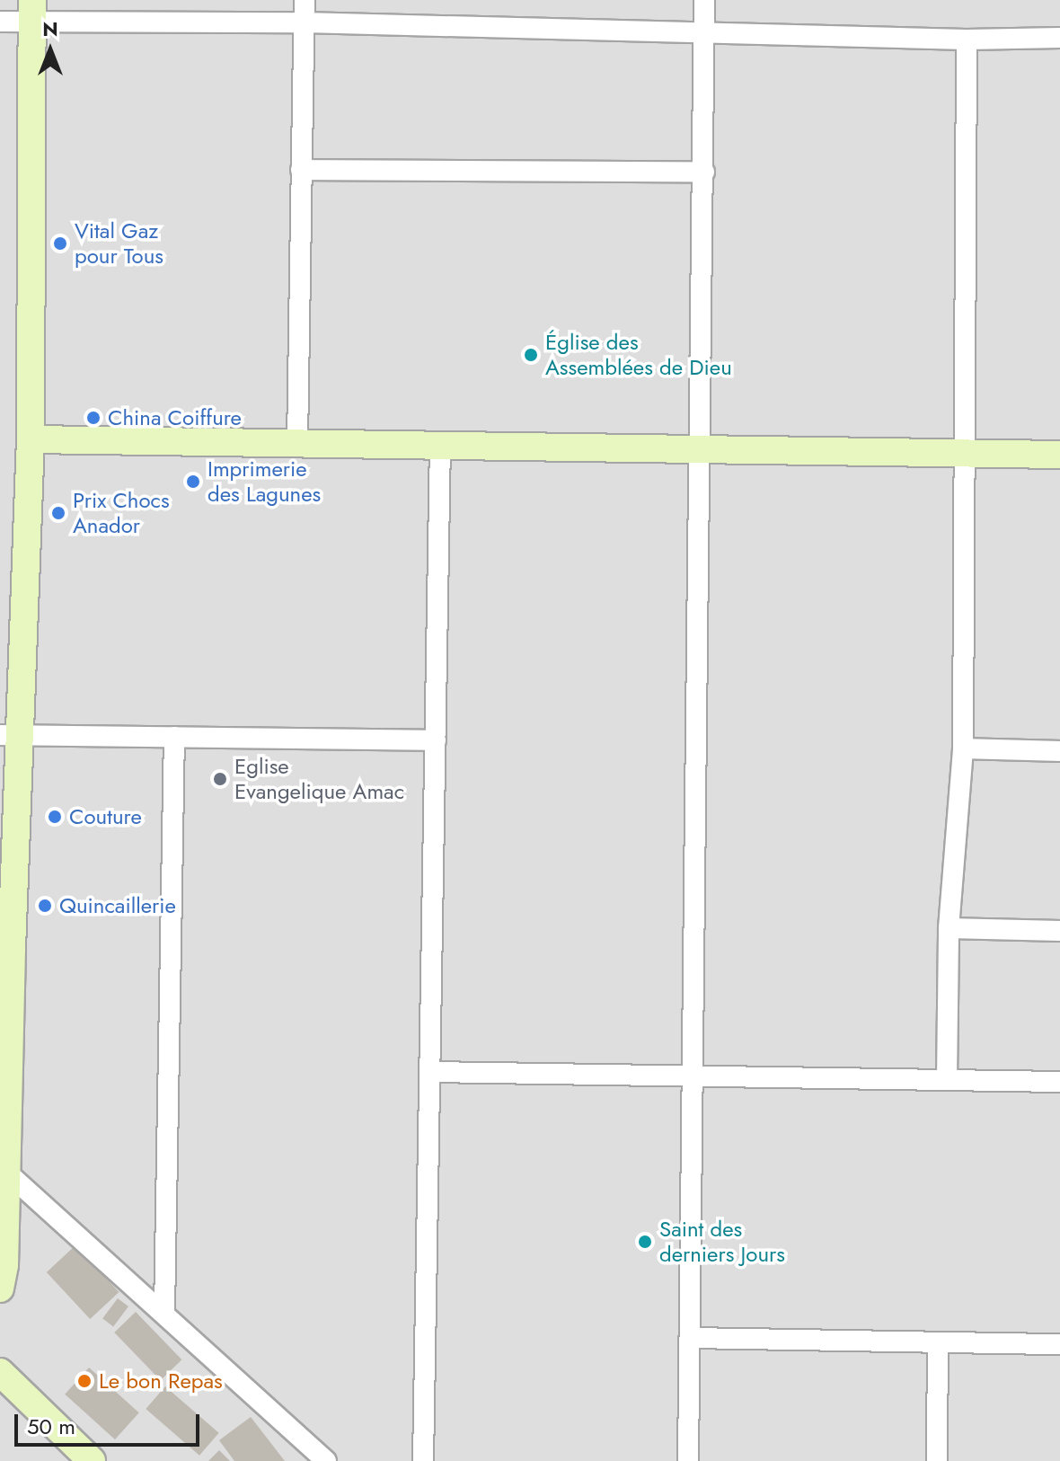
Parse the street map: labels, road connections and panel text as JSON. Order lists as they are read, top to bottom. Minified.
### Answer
{"places":["Vital Gaz pour Tous","Église des Assemblées de Dieu","China Coiffure","Imprimerie des Lagunes","Prix Chocs Anador","Eglise Evangelique Amac","Couture","Quincaillerie","Saint des derniers Jours","Le bon Repas"],"scale_bar":"50 m","north":"top"}
